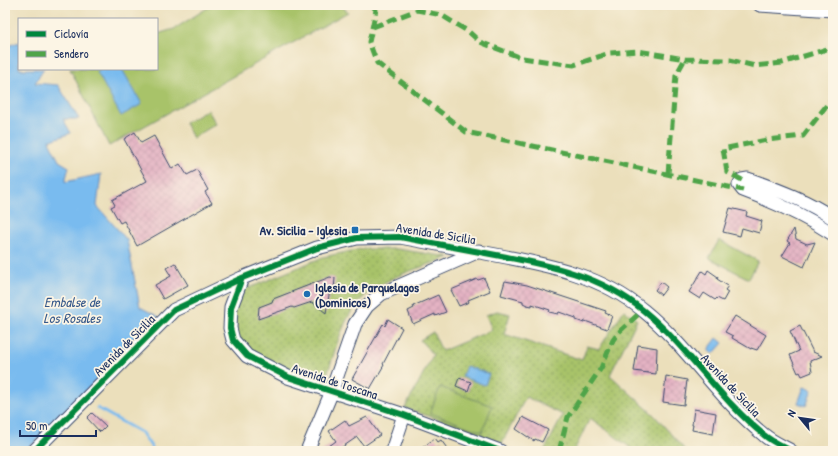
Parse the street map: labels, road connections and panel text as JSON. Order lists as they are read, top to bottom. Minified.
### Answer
{"streets":{"street":["Avenida de Sicilia","Avenida de Toscana"]},"crossings":[["Avenida de Sicilia","Avenida de Toscana"]],"water":["Embalse de Los Rosales"],"places":{"transit":["Av. Sicilia - Iglesia"],"other":["Iglesia de Parquelagos (Dominicos)"]},"legend":["Ciclovía","Sendero"],"scale_bar":"50 m","north":"top left"}
